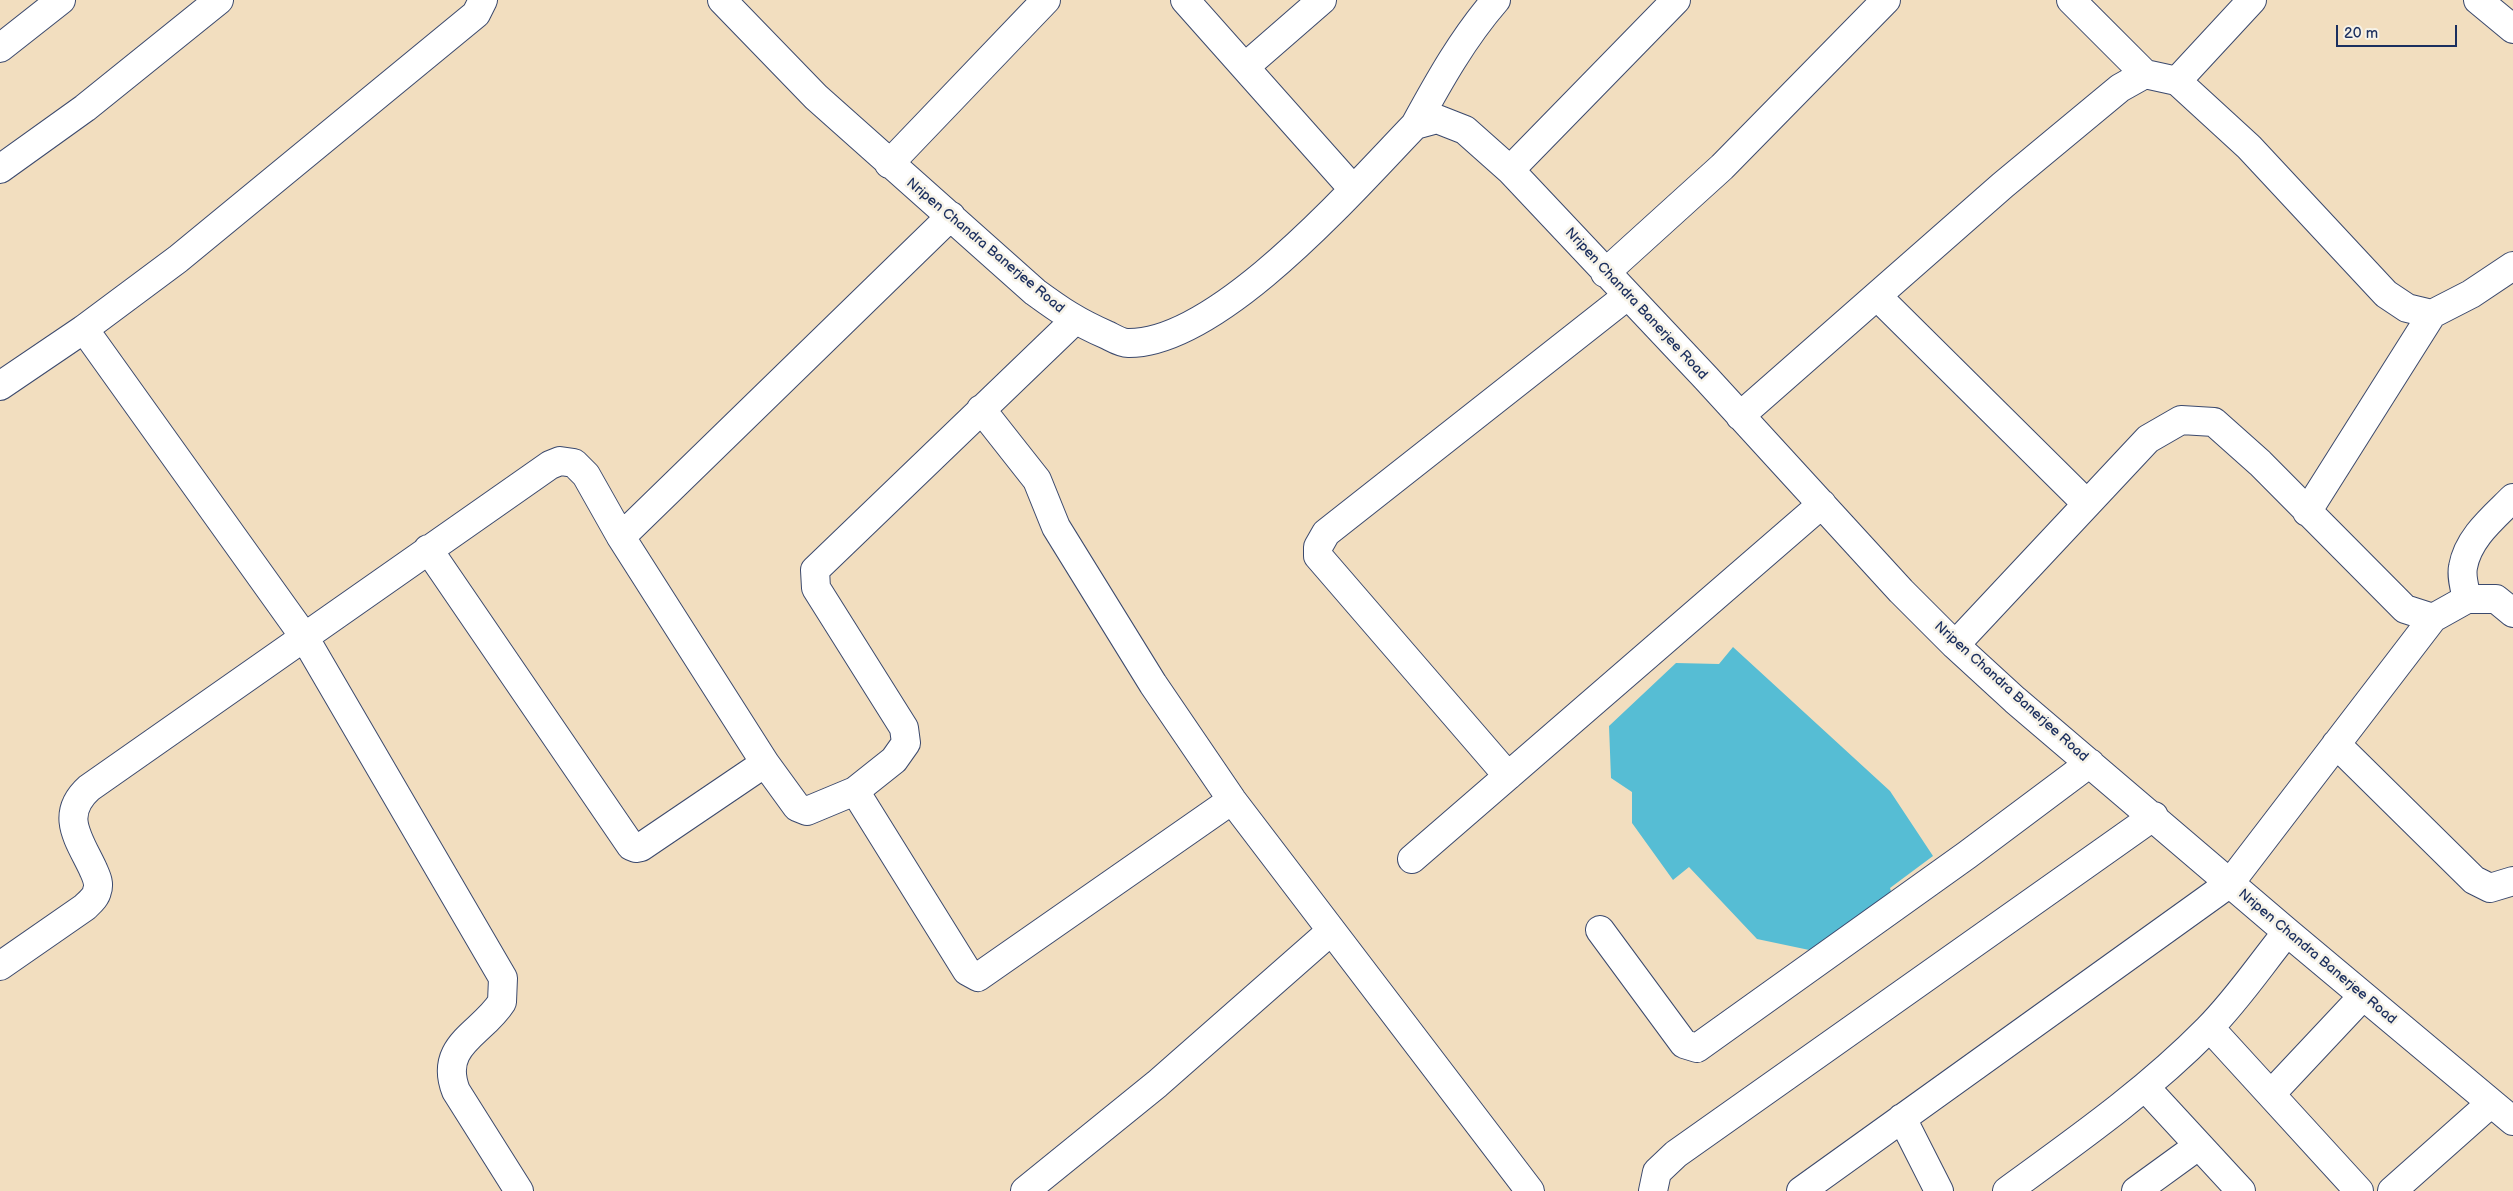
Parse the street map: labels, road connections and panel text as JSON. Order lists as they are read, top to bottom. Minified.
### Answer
{"streets":{"street":["Nripen Chandra Banerjee Road"]},"scale_bar":"20 m"}
